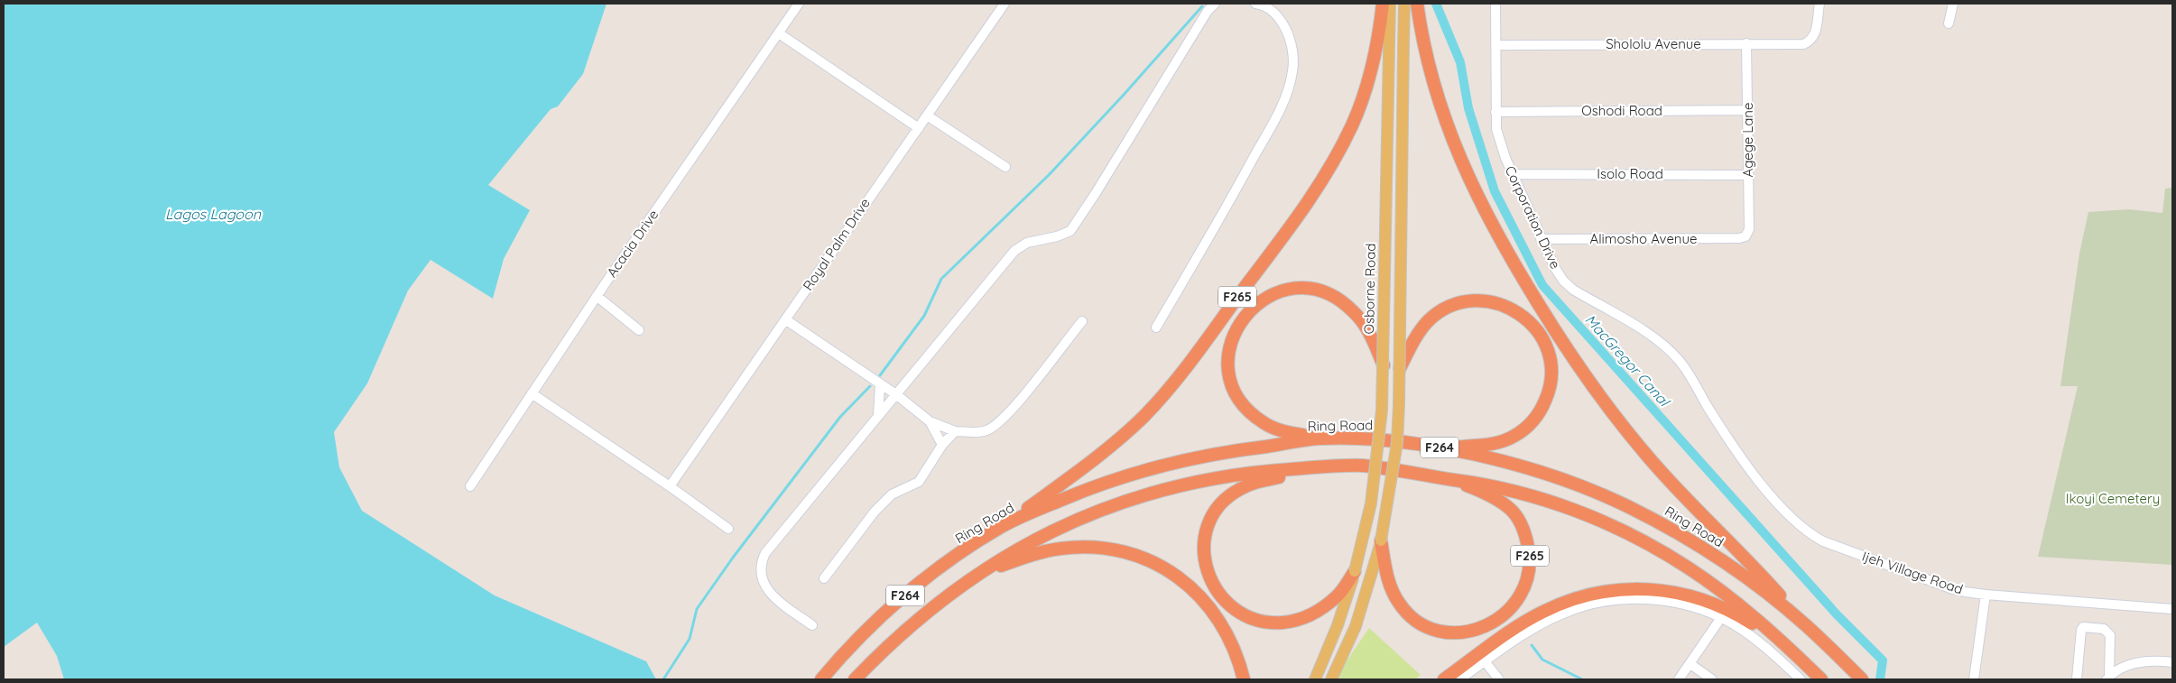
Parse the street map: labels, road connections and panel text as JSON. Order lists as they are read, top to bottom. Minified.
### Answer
{"streets":{"highway":["F265","Ring Road","F264"],"main road":["Osborne Road"],"street":["Shololu Avenue","Oshodi Road","Agege Lane","Isolo Road","Corporation Drive","Alimosho Avenue","Acacia Drive","Royal Palm Drive","Ijeh Village Road"]},"crossings":[["Shololu Avenue","Agege Lane"],["Shololu Avenue","Corporation Drive"],["Oshodi Road","Agege Lane"],["Oshodi Road","Corporation Drive"],["Agege Lane","Isolo Road"],["Agege Lane","Alimosho Avenue"],["Isolo Road","Corporation Drive"],["Corporation Drive","Alimosho Avenue"],["Corporation Drive","Ijeh Village Road"],["F265","Ring Road"],["F265","F264"]],"water":["Lagos Lagoon","MacGregor Canal"],"parks":["Ikoyi Cemetery"]}
